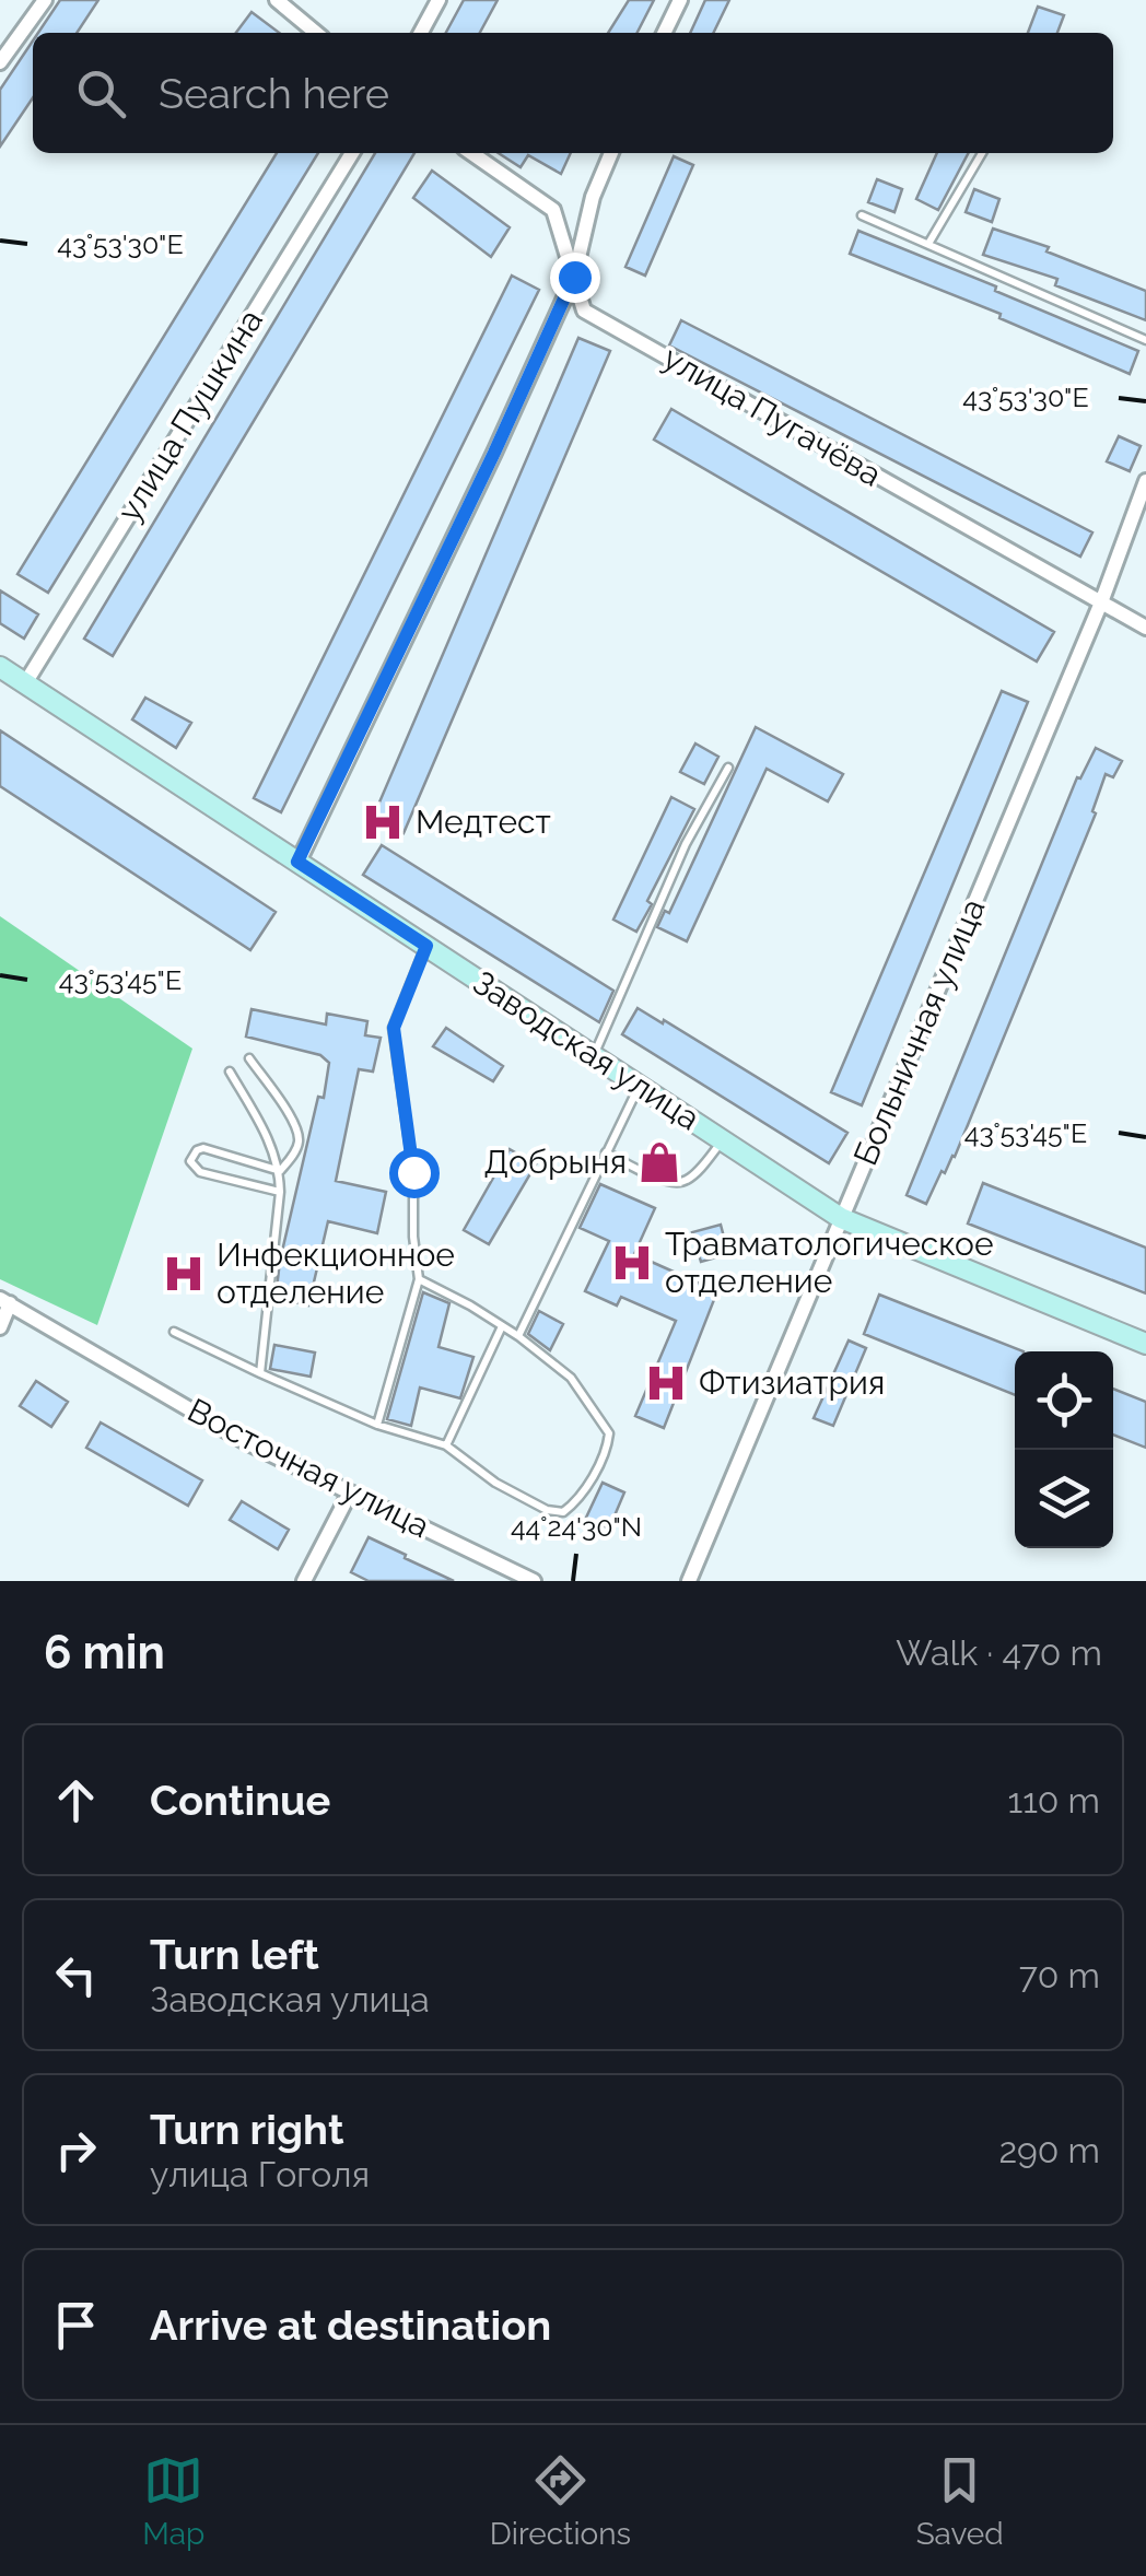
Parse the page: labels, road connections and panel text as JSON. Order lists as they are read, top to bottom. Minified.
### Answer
{"streets":{"street":["улица Пушкина","улица Пугачёва","Больничная улица","Заводская улица","Восточная улица"]},"crossings":[["улица Пушкина","Заводская улица"],["улица Пугачёва","Больничная улица"],["Больничная улица","Заводская улица"]],"places":{"hospital":["Медтест","Травматологическое отделение","Инфекционное отделение","Фтизиатрия"],"shop":["Добрыня"]},"page":{"search":"Search here","heading":["6 min","Walk · 470 m"],"list":[["Continue","110 m"],["Turn left","Заводская улица","70 m"],["Turn right","улица Гоголя","290 m"],"Arrive at destination"],"nav":["Map","Directions","Saved"]},"coordinates":["43°53'30\"E","43°53'45\"E","44°24'30\"N"]}
